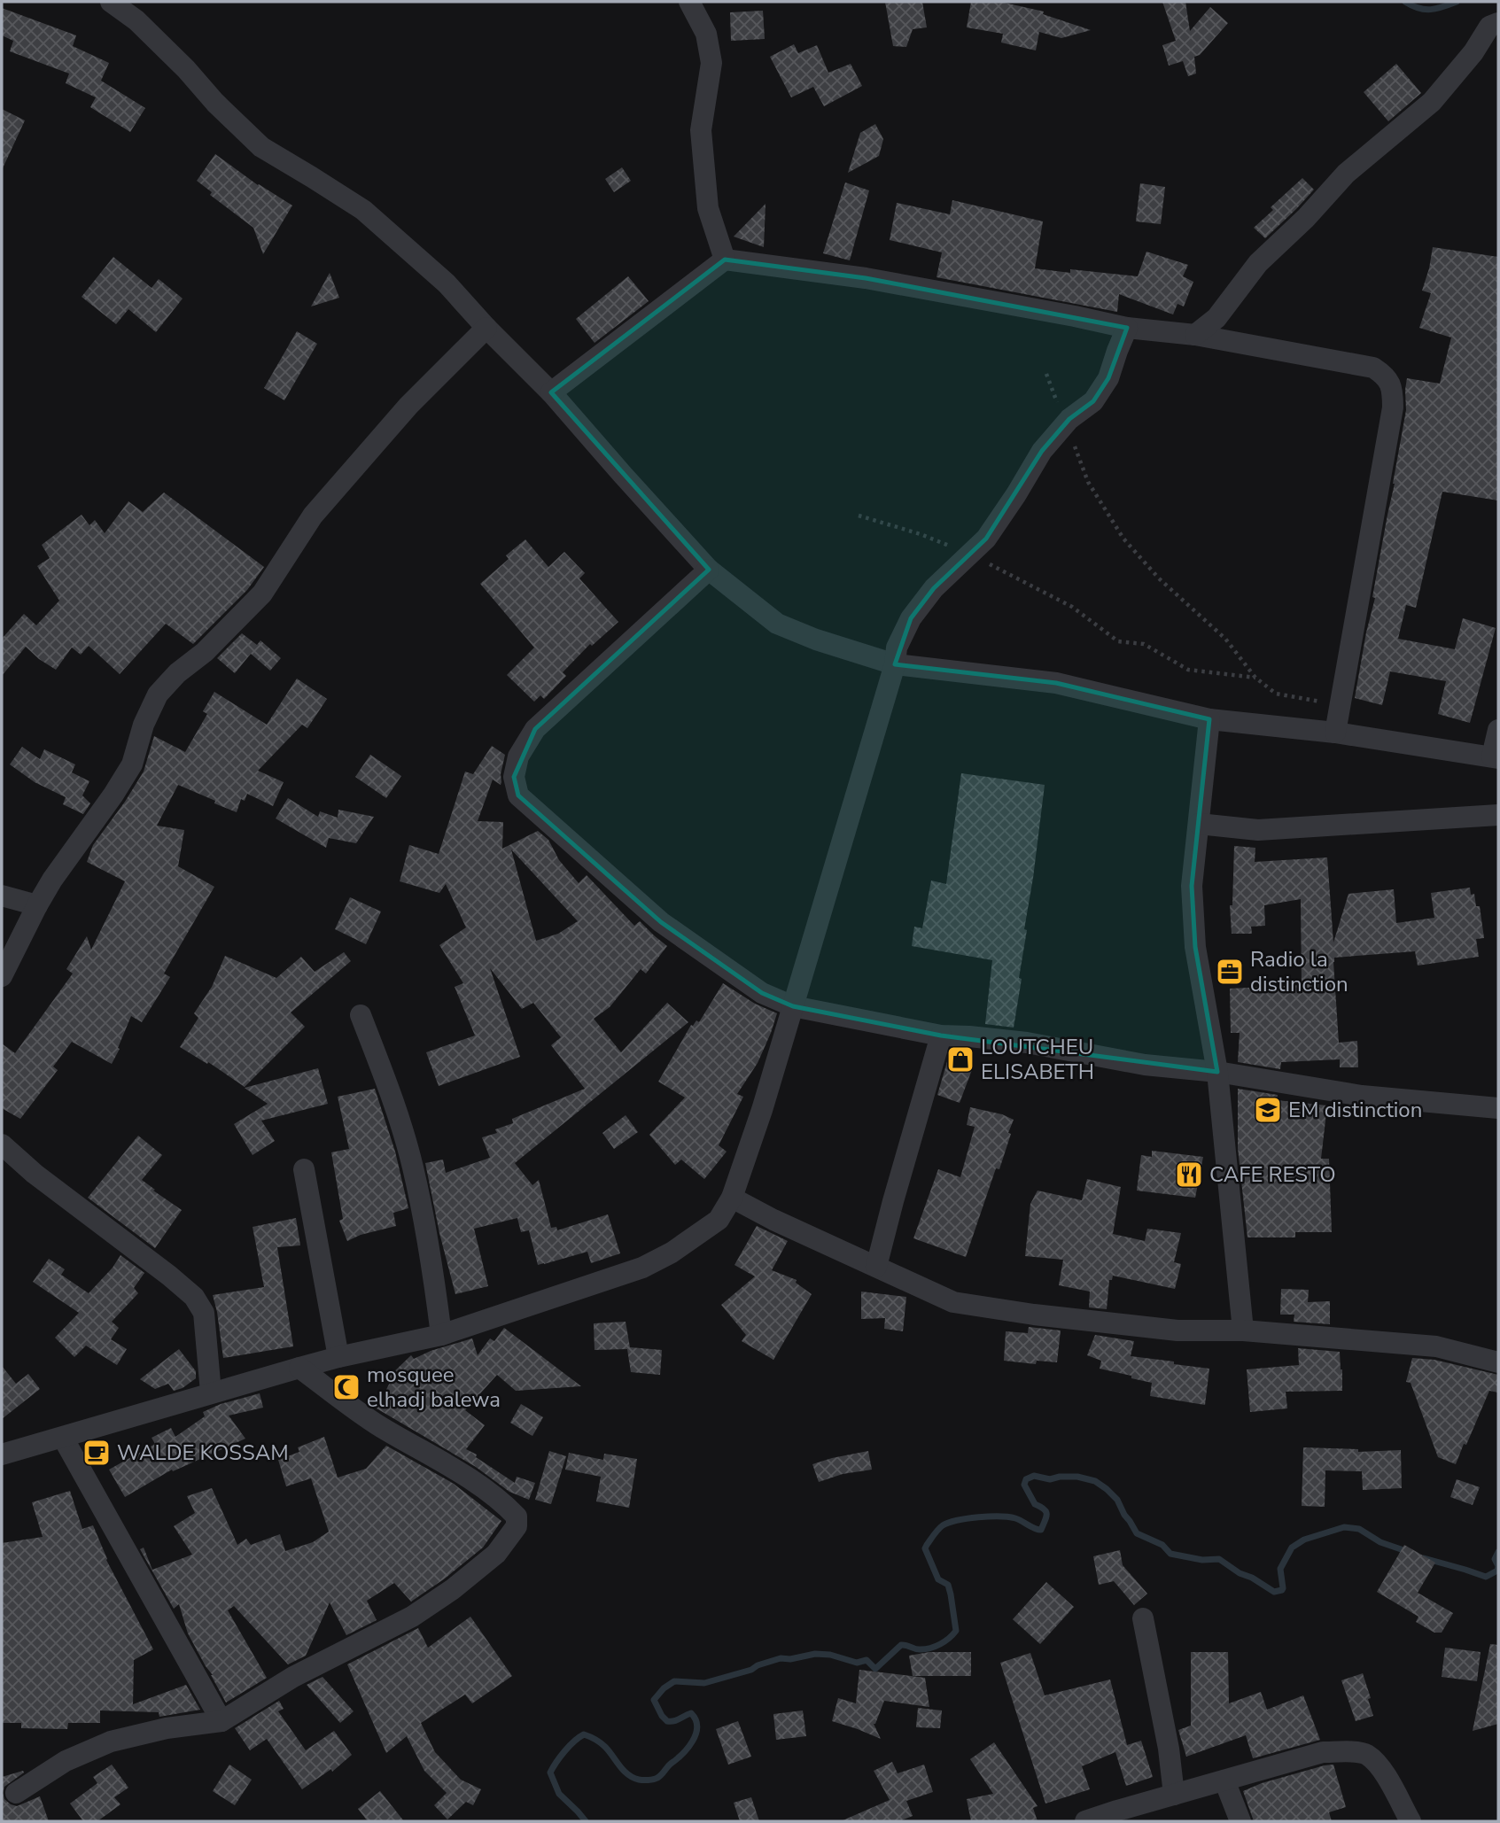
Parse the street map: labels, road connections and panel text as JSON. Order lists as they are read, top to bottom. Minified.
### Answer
{"places":{"office":["Radio la distinction"],"shop":["LOUTCHEU ELISABETH"],"school or university":["EM distinction"],"restaurant":["CAFE RESTO"],"mosque":["mosquee elhadj balewa"],"cafe":["WALDE KOSSAM"]}}
